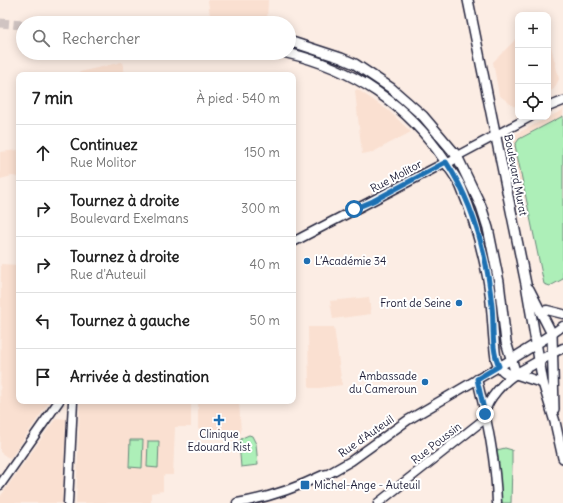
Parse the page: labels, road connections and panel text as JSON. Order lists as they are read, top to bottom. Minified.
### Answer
{"streets":{"main road":["Boulevard Murat"],"street":["Rue Molitor","Rue d'Auteuil","Rue Poussin"]},"crossings":[["Boulevard Murat","Rue Molitor"]],"places":{"other":["L’Académie 34","Front de Seine","Ambassade du Cameroun"],"health":["Clinique Edouard Rist"],"transit":["Michel-Ange - Auteuil"]},"page":{"map_buttons":["+","−"],"search":"Rechercher","heading":["7 min","À pied · 540 m"],"list":[["Continuez","Rue Molitor","150 m"],["Tournez à droite","Boulevard Exelmans","300 m"],["Tournez à droite","Rue d'Auteuil","40 m"],["Tournez à gauche","50 m"],"Arrivée à destination"]}}
